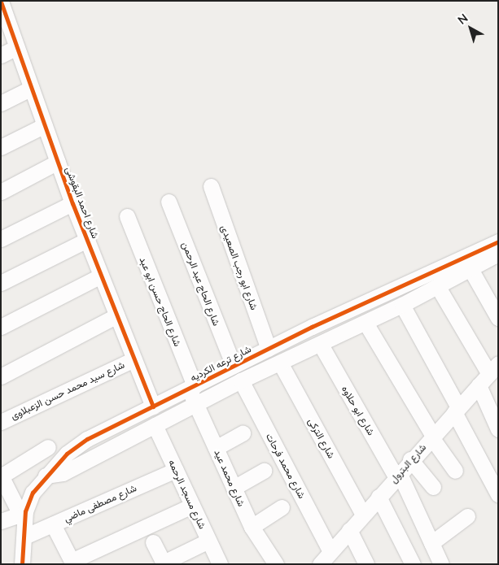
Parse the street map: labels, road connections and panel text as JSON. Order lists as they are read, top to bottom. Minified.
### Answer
{"streets":{"street":["شارع احمد البقوشى","شارع ابو رجب الصعيدى","شارع الحاج عبد الرحمن","شارع الحاج حسن ابو عبد","شارع ترعه الكرديه","شارع سيد محمد حسن الزعبلاوى","شارع ابو حلاوه","شارع التركى","شارع البترول","شارع محمد فرحات","شارع محمد عيد","شارع مسجد الرحمه","شارع مصطفى ماضي"]},"crossings":[["شارع احمد البقوشى","شارع ترعه الكرديه"],["شارع احمد البقوشى","شارع سيد محمد حسن الزعبلاوى"],["شارع ابو رجب الصعيدى","شارع ترعه الكرديه"],["شارع الحاج عبد الرحمن","شارع ترعه الكرديه"],["شارع الحاج حسن ابو عبد","شارع ترعه الكرديه"],["شارع الحاج حسن ابو عبد","شارع محمد عيد"],["شارع ترعه الكرديه","شارع محمد عيد"],["شارع ترعه الكرديه","شارع مصطفى ماضي"],["شارع ابو حلاوه","شارع البترول"],["شارع التركى","شارع البترول"],["شارع البترول","شارع محمد فرحات"],["شارع مسجد الرحمه","شارع مصطفى ماضي"]],"north":"top left"}
